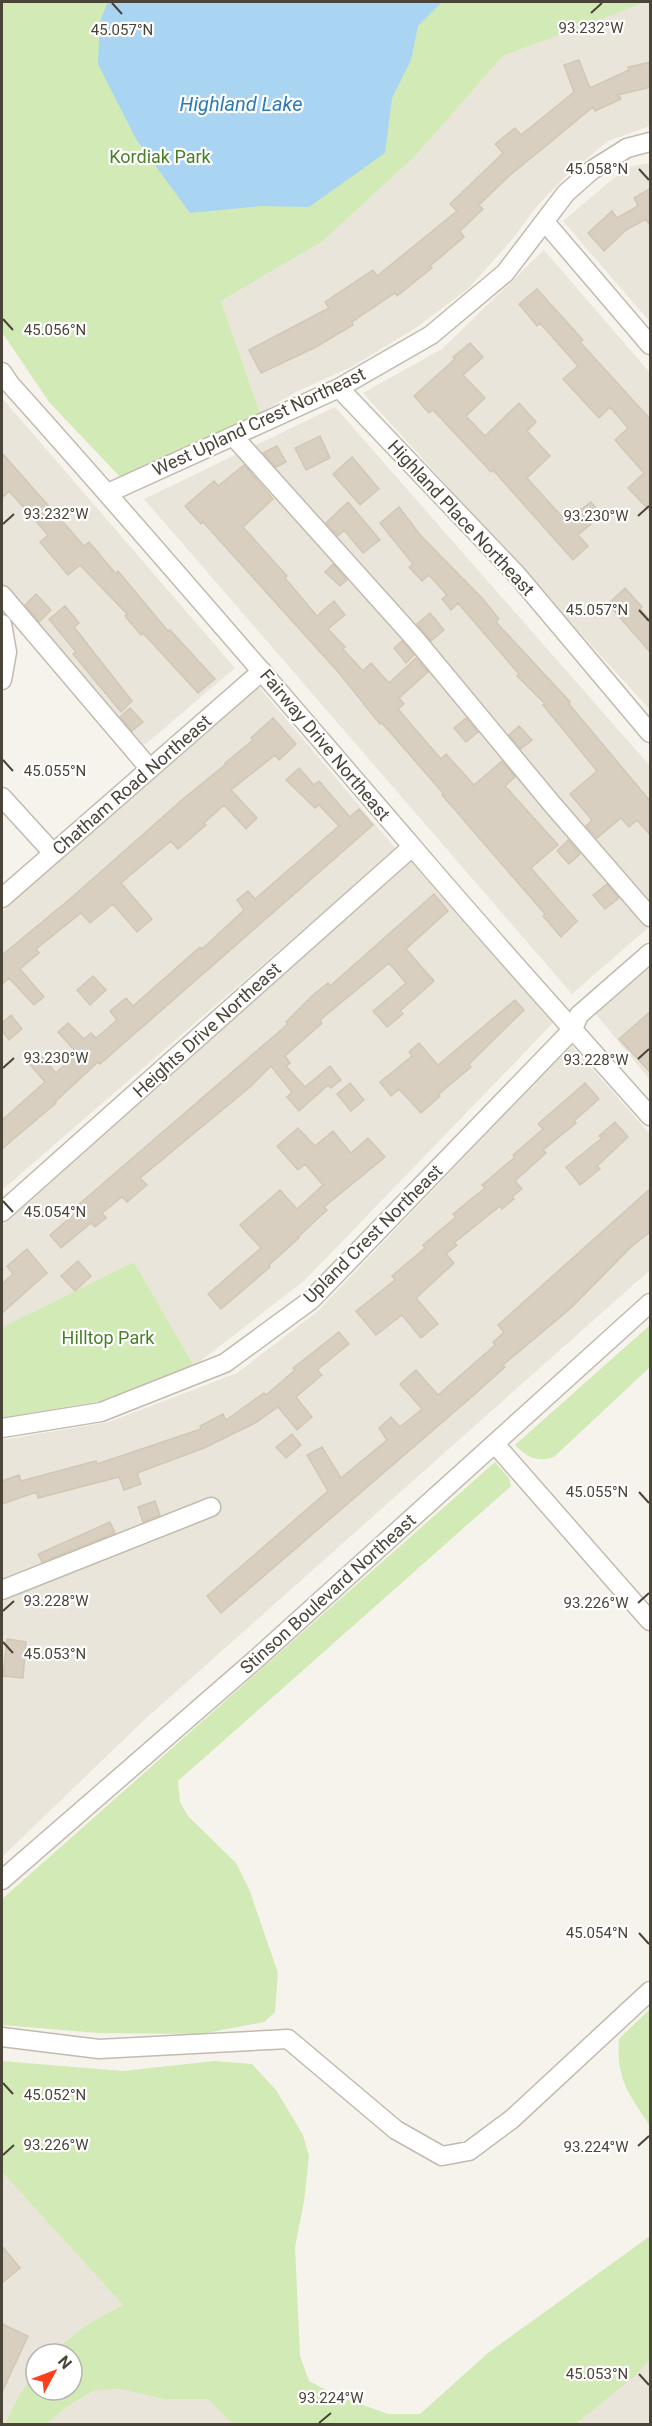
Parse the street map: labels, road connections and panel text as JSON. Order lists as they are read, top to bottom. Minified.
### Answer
{"streets":{"street":["West Upland Crest Northeast","Highland Place Northeast","Fairway Drive Northeast","Chatham Road Northeast","Heights Drive Northeast","Upland Crest Northeast","Stinson Boulevard Northeast"]},"crossings":[["West Upland Crest Northeast","Highland Place Northeast"],["West Upland Crest Northeast","Fairway Drive Northeast"],["Fairway Drive Northeast","Chatham Road Northeast"],["Fairway Drive Northeast","Heights Drive Northeast"],["Fairway Drive Northeast","Upland Crest Northeast"]],"water":["Highland Lake"],"parks":["Kordiak Park","Hilltop Park"],"north":"top right","coordinates":["93.232°W","45.057°N","45.058°N","45.056°N","93.230°W","45.055°N","93.228°W","45.054°N","93.226°W","45.053°N","45.052°N","93.224°W"]}
